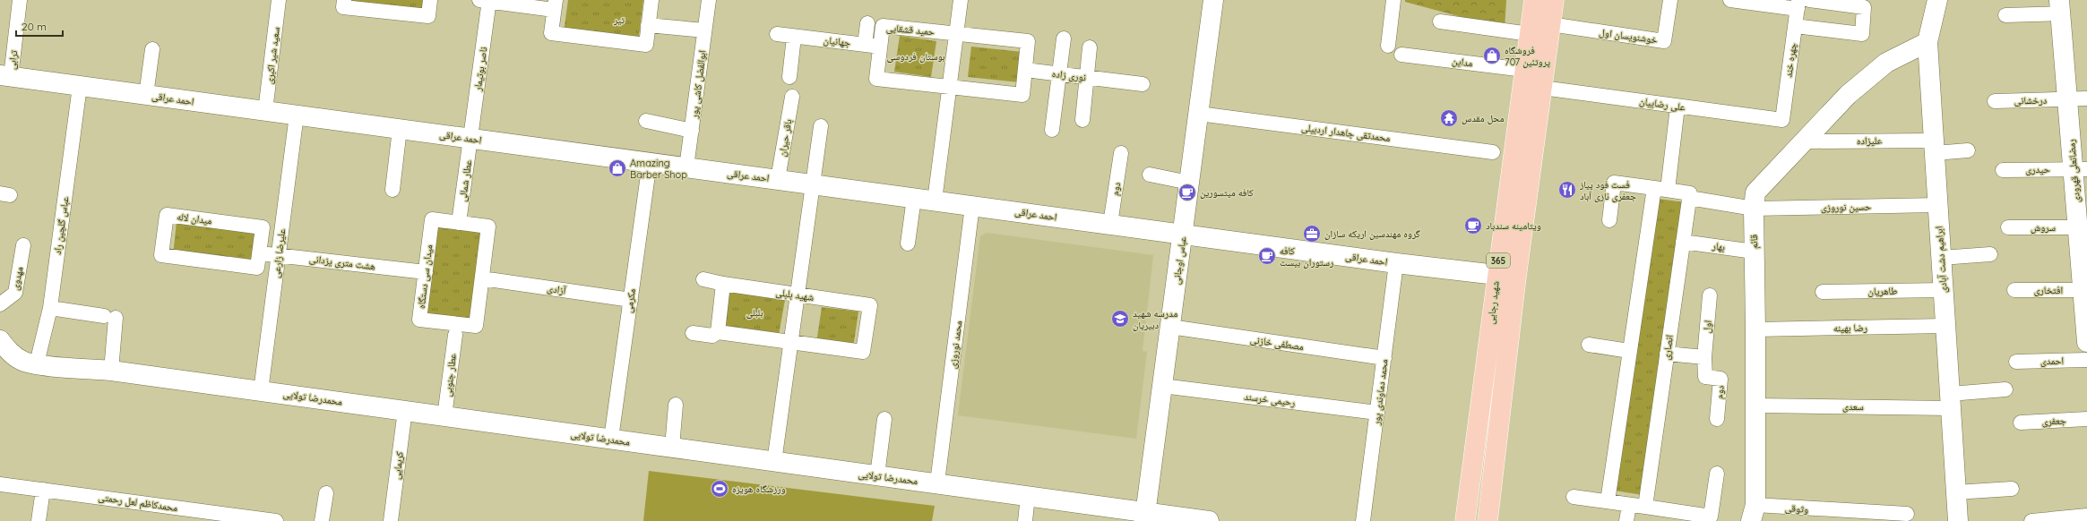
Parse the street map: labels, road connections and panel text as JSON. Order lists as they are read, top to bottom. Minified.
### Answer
{"streets":{"main road":["365","شهید رجایی"],"street":["حمید قشقایی","خوشنویسان اول","جهانیان","سعید شیر اکبری","ترابی","چهره خند","مداین","ناصر بوتیمار","نوری زاده","ابوالفضل کاشی پور","احمد عراقی","درخشانی","علی رضاییان","محمدتقی جاهدار اردبیلی","باقر حیران","علیزاده","حیدری","رمضانعلی قهرودی","عطار شمالی","دوم","حسین نوروزی","میدان لاله","عباس گلچین راد","سروش","قائم","بهار","علیرضا زارعی","ابراهیم دشت آبادی","عباس اوجانی","هشت متری یزدانی","میدان سی دستگاه","مهدوی","آزادی","افتخاری","طاهریان","شهید بلبلی","مکرمی","اول","رضا بهینه","مصطفی خازنی","محمد نوروزی","انصاری","احمدی","عطار جنوبی","محمد دماوندی پور","محمدرضا تولایی","رحیمی خرسند","سعدی","جعفری","کریمایی","محمدکاظم لعل رحمتی","وثوقی"]},"crossings":[["حمید قشقایی","جهانیان"],["حمید قشقایی","نوری زاده"],["خوشنویسان اول","شهید رجایی"],["سعید شیر اکبری","احمد عراقی"],["ترابی","احمد عراقی"],["چهره خند","علی رضاییان"],["مداین","شهید رجایی"],["ناصر بوتیمار","احمد عراقی"],["ناصر بوتیمار","عطار شمالی"],["ابوالفضل کاشی پور","احمد عراقی"],["احمد عراقی","باقر حیران"],["احمد عراقی","عطار شمالی"],["احمد عراقی","دوم"],["احمد عراقی","عباس گلچین راد"],["احمد عراقی","علیرضا زارعی"],["احمد عراقی","عباس اوجانی"],["احمد عراقی","مکرمی"],["احمد عراقی","شهید رجایی"],["احمد عراقی","محمد نوروزی"],["احمد عراقی","محمد دماوندی پور"],["درخشانی","رمضانعلی قهرودی"],["علی رضاییان","شهید رجایی"],["محمدتقی جاهدار اردبیلی","عباس اوجانی"],["علیزاده","قائم"],["علیزاده","ابراهیم دشت آبادی"],["حیدری","رمضانعلی قهرودی"],["رمضانعلی قهرودی","سروش"],["رمضانعلی قهرودی","افتخاری"],["عطار شمالی","میدان سی دستگاه"],["دوم","اول"],["حسین نوروزی","قائم"],["حسین نوروزی","ابراهیم دشت آبادی"],["حسین نوروزی","انصاری"],["میدان لاله","هشت متری یزدانی"],["عباس گلچین راد","محمدرضا تولایی"],["قائم","بهار"],["قائم","ابراهیم دشت آبادی"],["قائم","رضا بهینه"],["قائم","سعدی"],["قائم","وثوقی"],["بهار","انصاری"],["علیرضا زارعی","هشت متری یزدانی"],["علیرضا زارعی","محمدرضا تولایی"],["ابراهیم دشت آبادی","طاهریان"],["ابراهیم دشت آبادی","رضا بهینه"],["ابراهیم دشت آبادی","سعدی"],["عباس اوجانی","مصطفی خازنی"],["عباس اوجانی","محمدرضا تولایی"],["عباس اوجانی","رحیمی خرسند"],["هشت متری یزدانی","میدان سی دستگاه"],["میدان سی دستگاه","آزادی"],["آزادی","مکرمی"],["مکرمی","محمدرضا تولایی"],["مصطفی خازنی","محمد دماوندی پور"],["محمد نوروزی","محمدرضا تولایی"],["عطار جنوبی","محمدرضا تولایی"],["محمد دماوندی پور","رحیمی خرسند"],["محمدرضا تولایی","کریمایی"]],"parks":["تیر","بوستان فردوسی","بلبلی"],"places":{"shop":["فروشگاه پروتئین 707","Amazing Barber Shop"],"temple":["محل مقدس"],"restaurant":["فست فود پیاز جعفری نازی آباد"],"cafe":["کافه میتسورین","ویتامینه سندباد","کافه رستوران بیست"],"office":["گروه مهندسین اریکه سازان"],"school or university":["مدرسه شهید دبیریان"],"sports":["ورزشگاه هویزه"]},"scale_bar":"20 m"}
